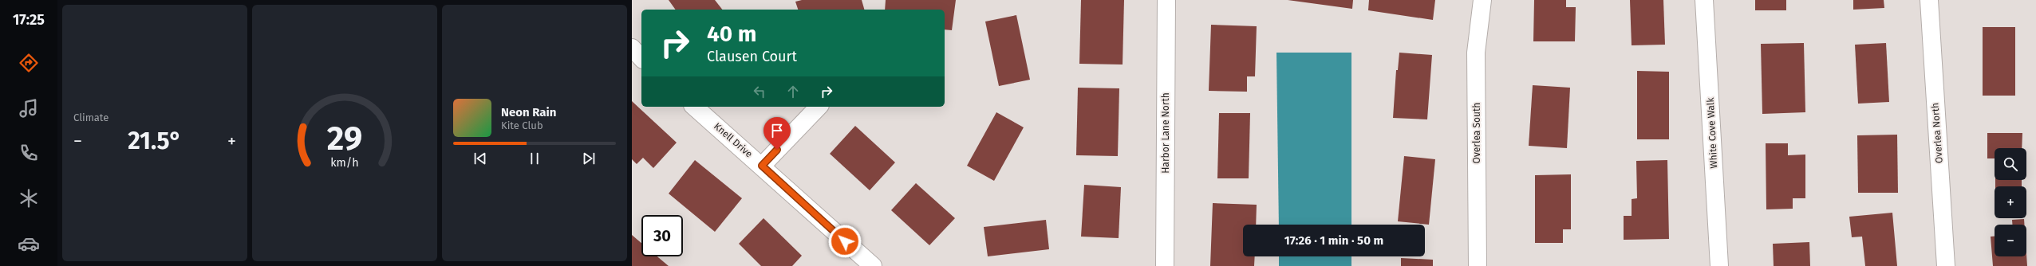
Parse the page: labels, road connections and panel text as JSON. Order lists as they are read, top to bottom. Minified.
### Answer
{"streets":{"street":["Harbor Lane North","Overlea South","White Cove Walk","Overlea North","Knell Drive"]},"page":{"tabs":"17:25","tile":"Climate","turn":["40 m","Clausen Court"],"song":["Neon Rain","Kite Club"],"heat":["−","21.5°","+"],"map_buttons":["+","−"],"limit":"30","trip":"17:26 · 1 min · 50 m","gauge":["29","km/h"]}}
